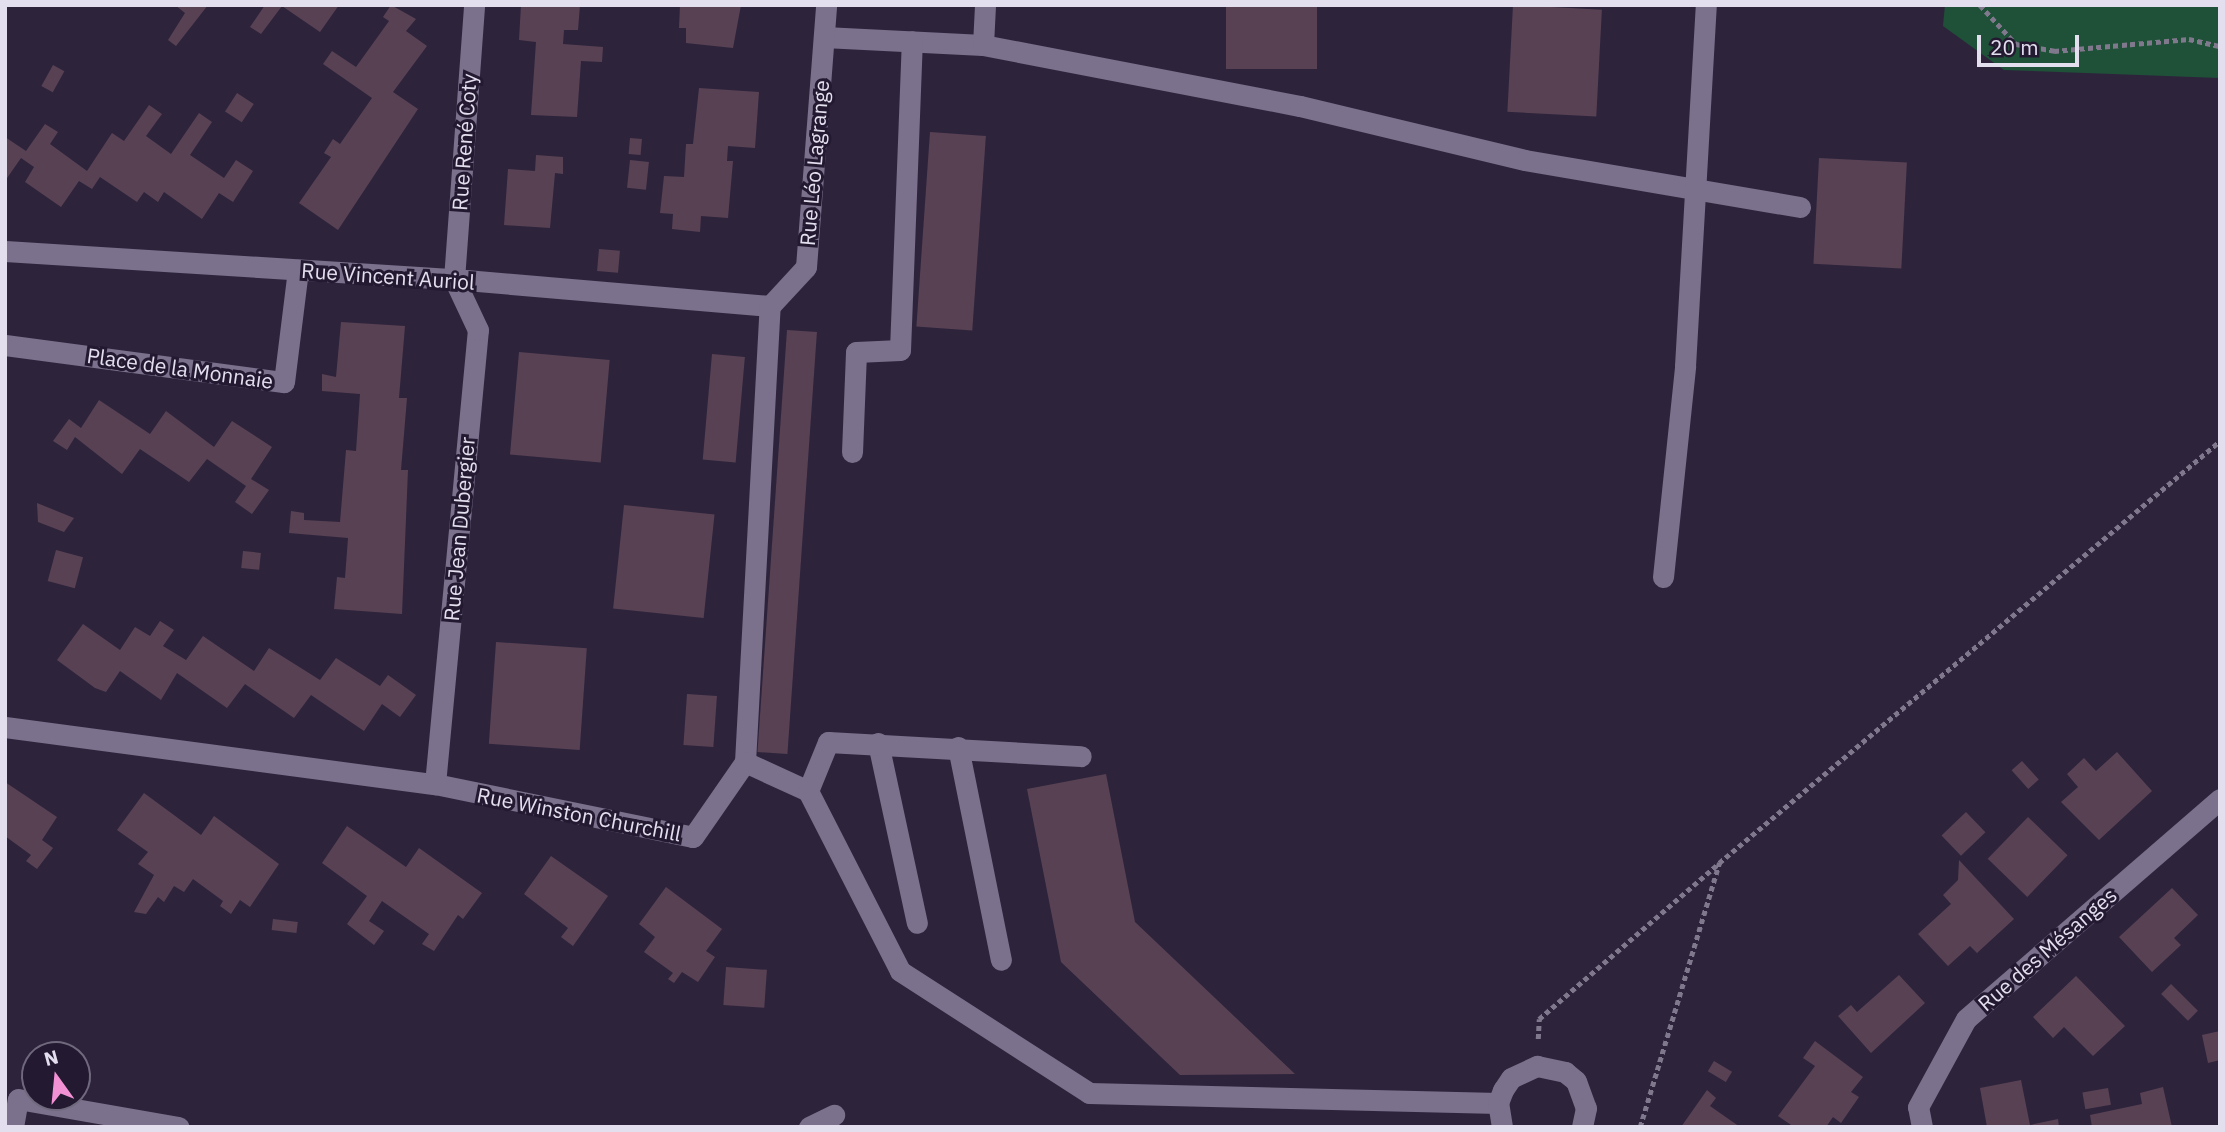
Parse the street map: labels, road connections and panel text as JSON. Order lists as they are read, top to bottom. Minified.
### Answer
{"streets":{"street":["Rue René Coty","Rue Léo Lagrange","Rue Vincent Auriol","Place de la Monnaie","Rue Jean Dubergier","Rue Winston Churchill","Rue des Mésanges"]},"crossings":[["Rue René Coty","Rue Vincent Auriol"],["Rue René Coty","Rue Jean Dubergier"],["Rue Léo Lagrange","Rue Vincent Auriol"],["Rue Vincent Auriol","Place de la Monnaie"],["Rue Vincent Auriol","Rue Jean Dubergier"],["Rue Jean Dubergier","Rue Winston Churchill"]],"scale_bar":"20 m","north":"top"}
